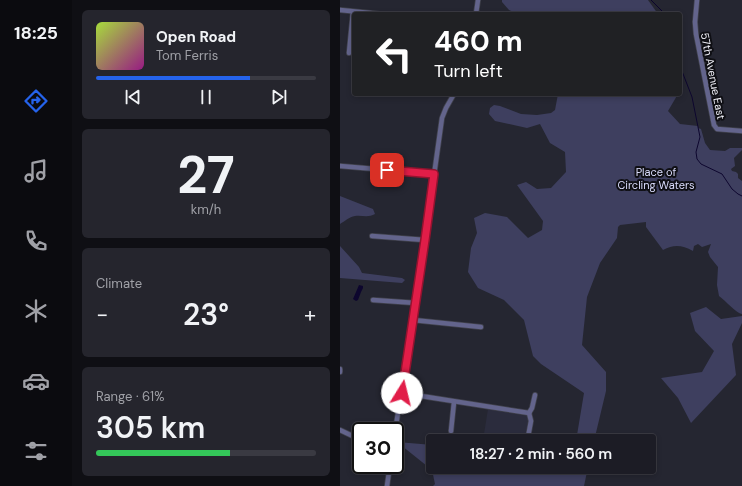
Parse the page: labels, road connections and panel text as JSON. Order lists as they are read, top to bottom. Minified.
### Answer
{"streets":{"street":["57th Avenue East"]},"parks":["Place of Circling Waters"],"page":{"tabs":"18:25","turn":["460 m","Turn left"],"song":["Open Road","Tom Ferris"],"tile":[["27","km/h"],"Climate",["Range · 61%","305 km"]],"heat":["−","23°","+"],"limit":"30","trip":"18:27 · 2 min · 560 m"}}
